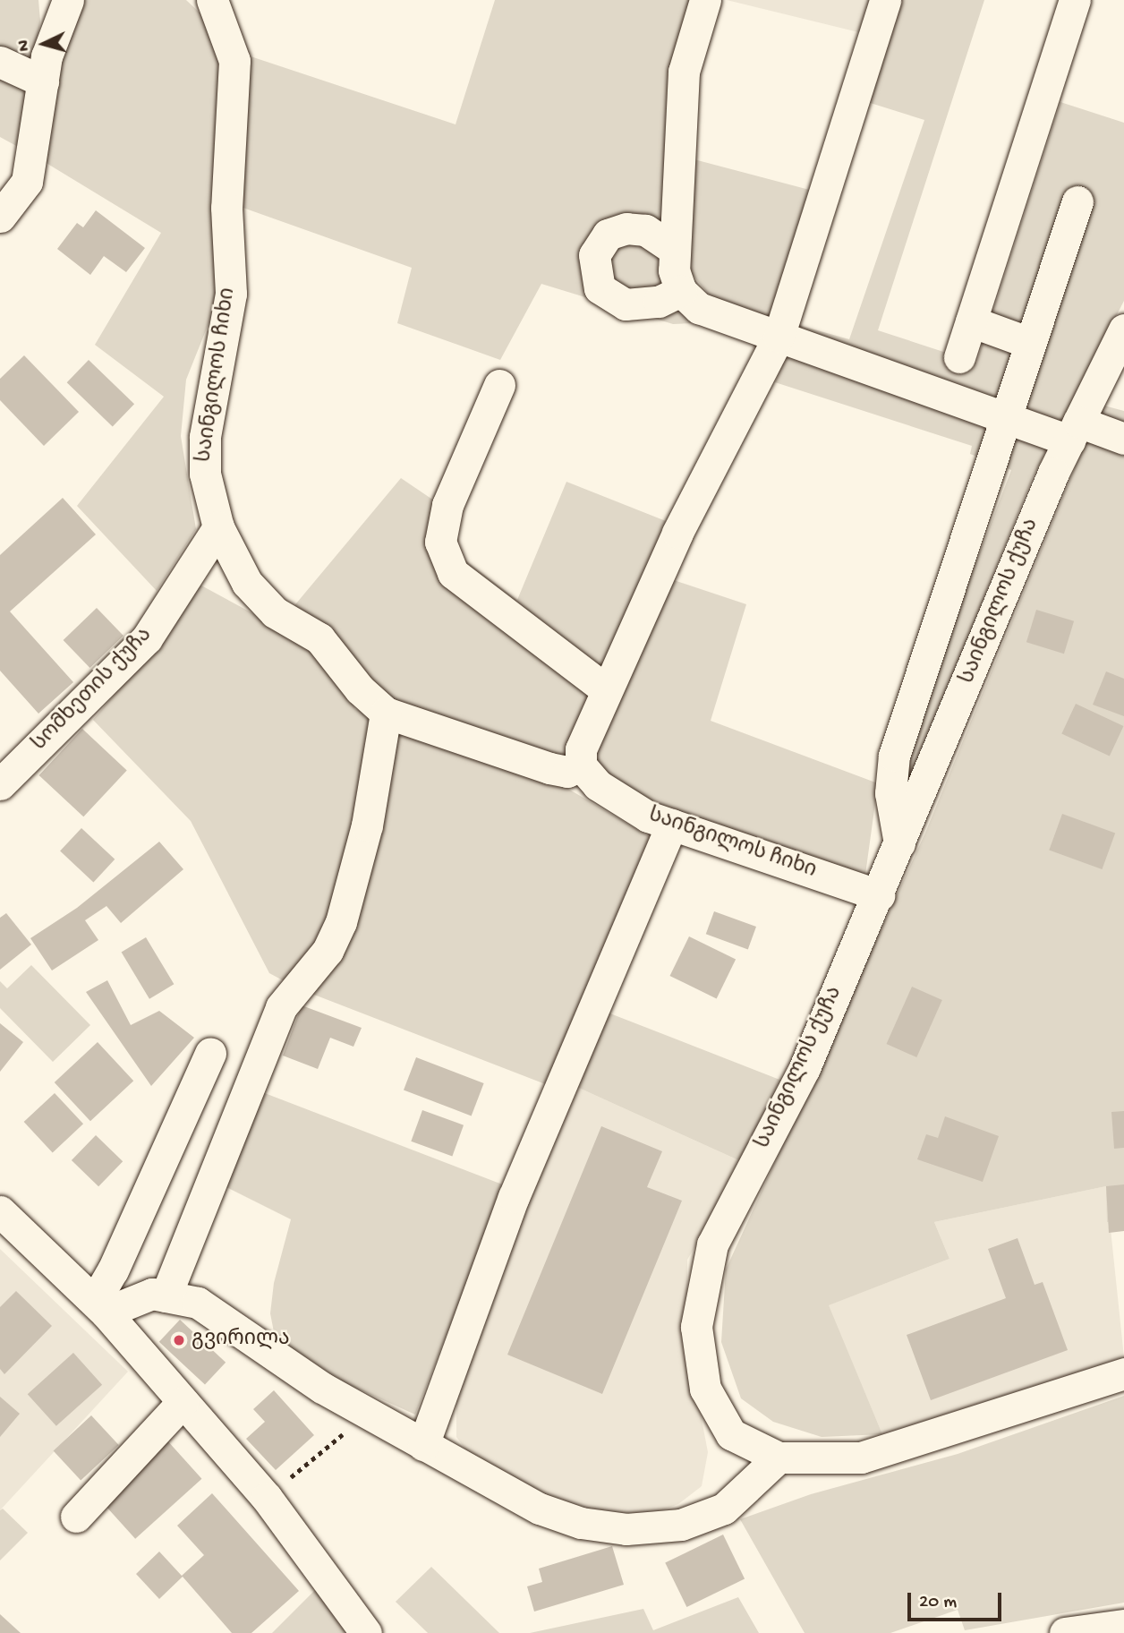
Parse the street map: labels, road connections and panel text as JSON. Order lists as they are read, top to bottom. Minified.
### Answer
{"streets":{"street":["საინგილოს ჩიხი","საინგილოს ქუჩა","სომხეთის ქუჩა"]},"crossings":[["საინგილოს ჩიხი","საინგილოს ქუჩა"],["საინგილოს ჩიხი","სომხეთის ქუჩა"]],"places":["გვირილა"],"scale_bar":"20 m","north":"left"}
